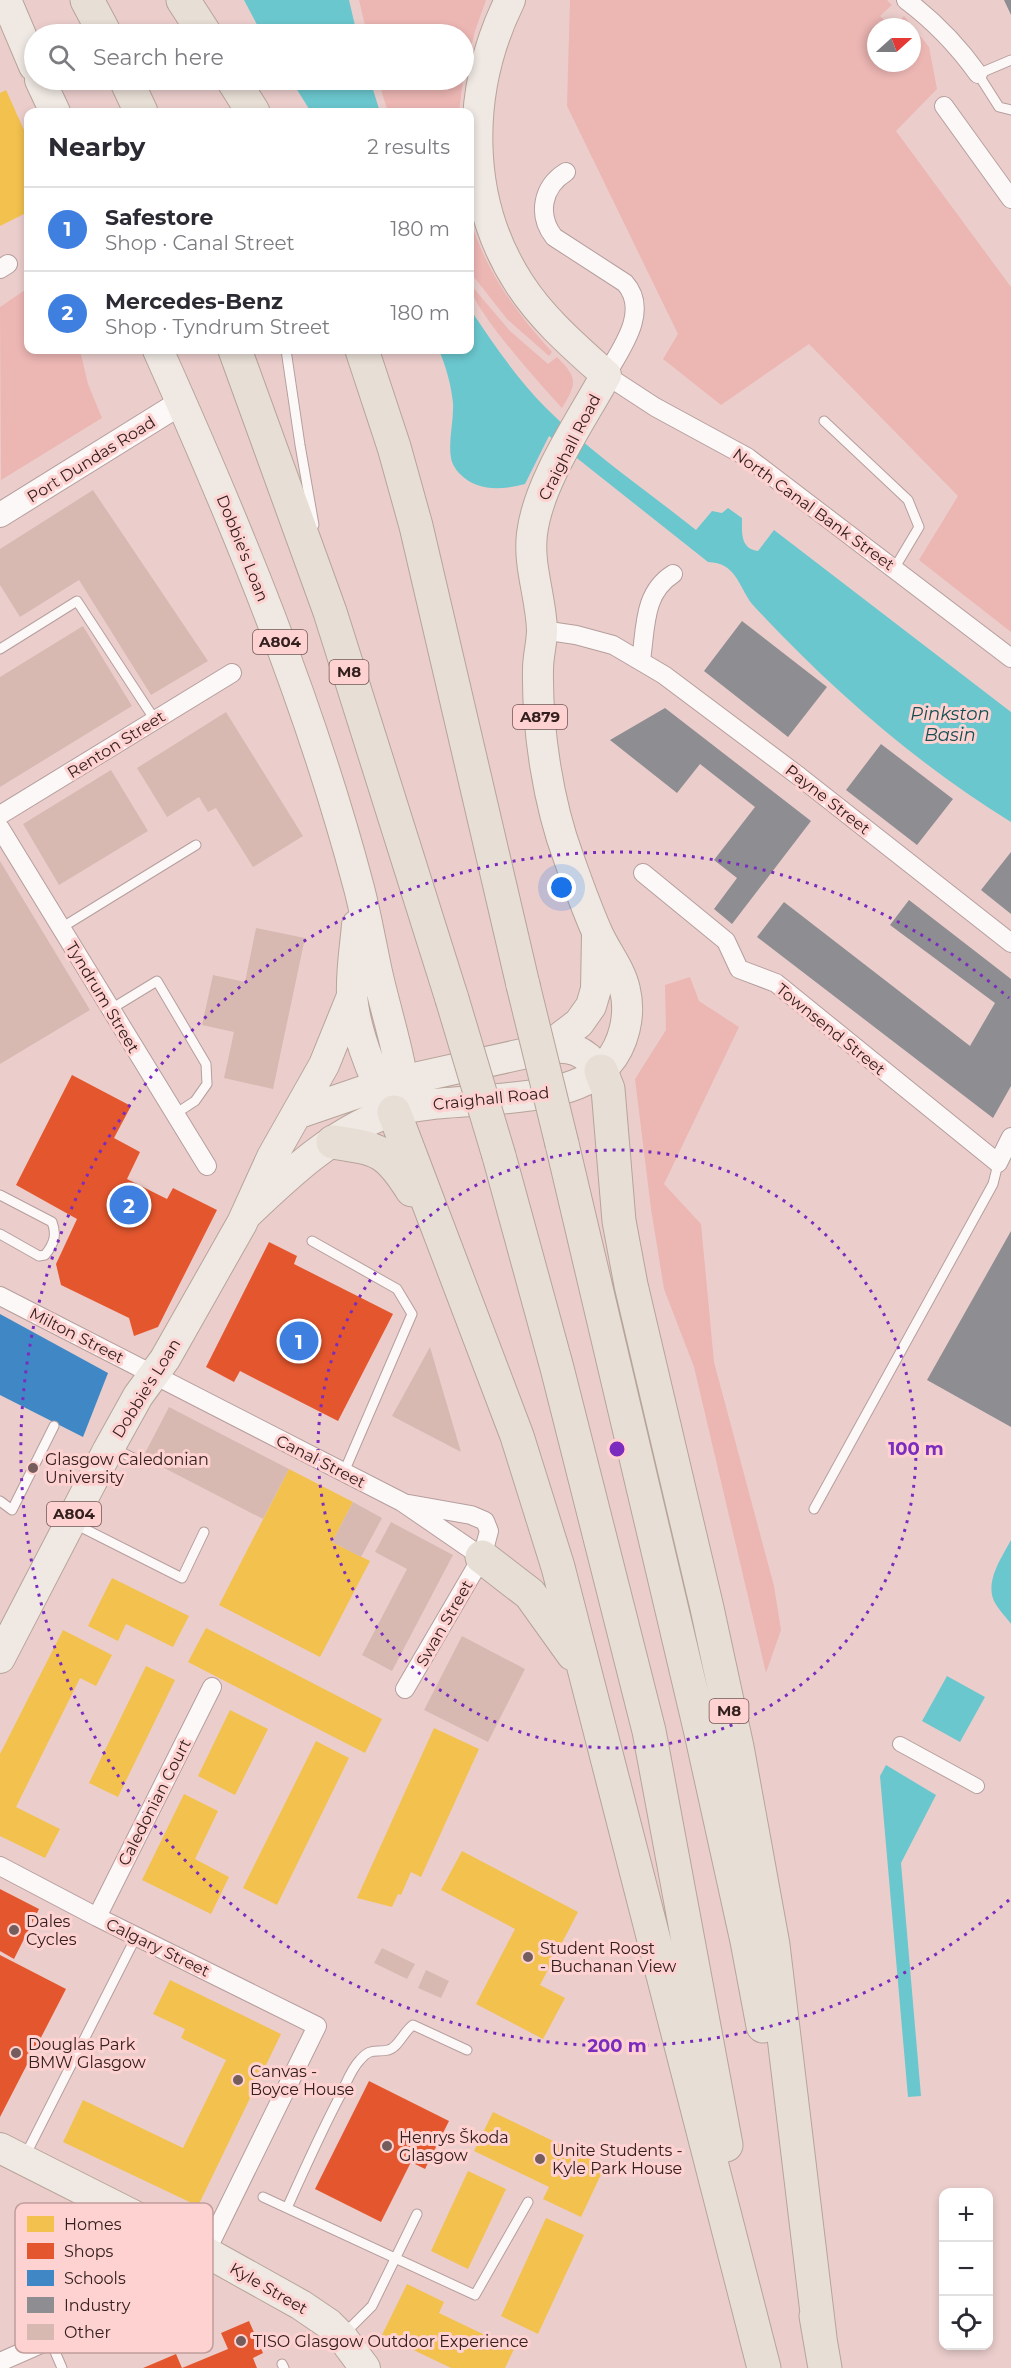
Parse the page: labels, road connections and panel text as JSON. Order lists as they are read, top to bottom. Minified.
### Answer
{"streets":{"highway":["M8"],"main road":["Craighall Road","Dobbie's Loan","A804","A879","Kyle Street"],"street":["Port Dundas Road","North Canal Bank Street","Renton Street","Payne Street","Tyndrum Street","Townsend Street","Milton Street","Canal Street","Swan Street","Caledonian Court","Calgary Street"]},"crossings":[["Craighall Road","North Canal Bank Street"],["Craighall Road","Dobbie's Loan"],["Craighall Road","M8"],["Craighall Road","A879"],["Craighall Road","Payne Street"],["Port Dundas Road","Dobbie's Loan"],["Dobbie's Loan","A879"],["Dobbie's Loan","Milton Street"],["Dobbie's Loan","Canal Street"],["Milton Street","Canal Street"],["Canal Street","Swan Street"],["Caledonian Court","Calgary Street"]],"water":["Pinkston Basin"],"places":["Glasgow Caledonian University","Dales Cycles","Student Roost - Buchanan View","Douglas Park BMW Glasgow","Canvas - Boyce House","Henrys Škoda Glasgow","Unite Students - Kyle Park House","TISO Glasgow Outdoor Experience"],"legend":["Homes","Shops","Schools","Industry","Other"],"north":"right","page":{"search":"Search here","heading":["Nearby","2 results"],"list":[{"mark":"1","name":"Safestore","note":"Shop · Canal Street","value":"180 m"},{"mark":"2","name":"Mercedes-Benz","note":"Shop · Tyndrum Street","value":"180 m"}],"pins":["2","1"],"map_buttons":["+","−"]},"rings":["100 m","200 m"]}
